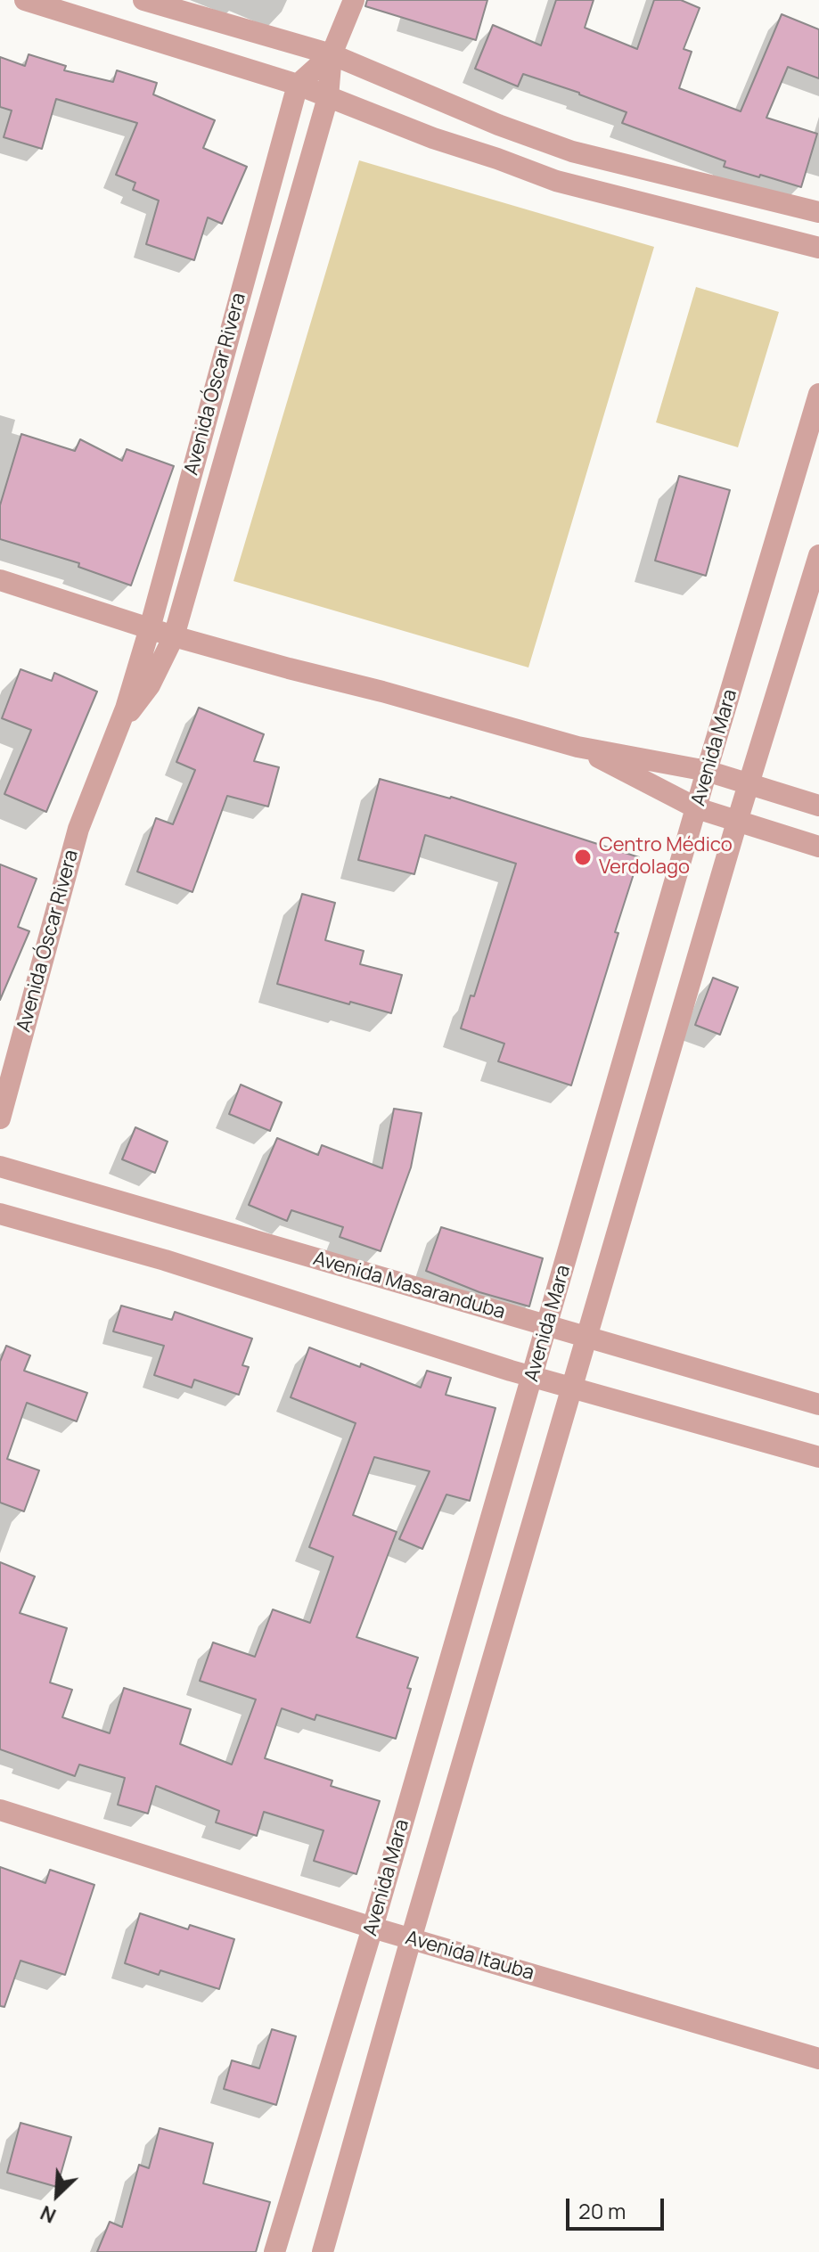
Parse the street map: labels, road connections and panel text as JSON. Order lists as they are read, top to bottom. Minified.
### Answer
{"streets":{"street":["Avenida Óscar Rivera","Avenida Mara","Avenida Masaranduba","Avenida Itauba"]},"crossings":[["Avenida Mara","Avenida Masaranduba"],["Avenida Mara","Avenida Itauba"]],"places":["Centro Médico Verdolago"],"scale_bar":"20 m","north":"bottom left"}
